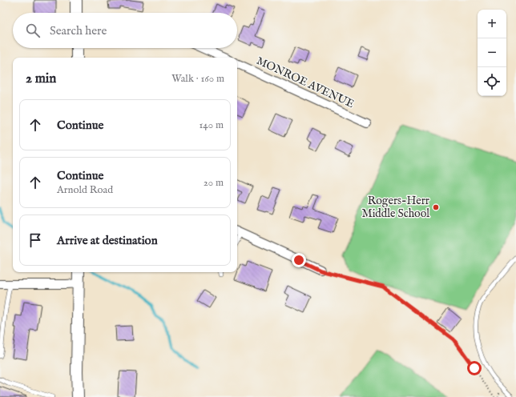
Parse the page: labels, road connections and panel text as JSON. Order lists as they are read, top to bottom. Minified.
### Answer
{"streets":{"street":["MONROE AVENUE"]},"places":["Rogers-Herr Middle School"],"page":{"map_buttons":["+","−"],"search":"Search here","heading":["2 min","Walk · 160 m"],"list":[["Continue","140 m"],["Continue","Arnold Road","20 m"],"Arrive at destination"]}}
